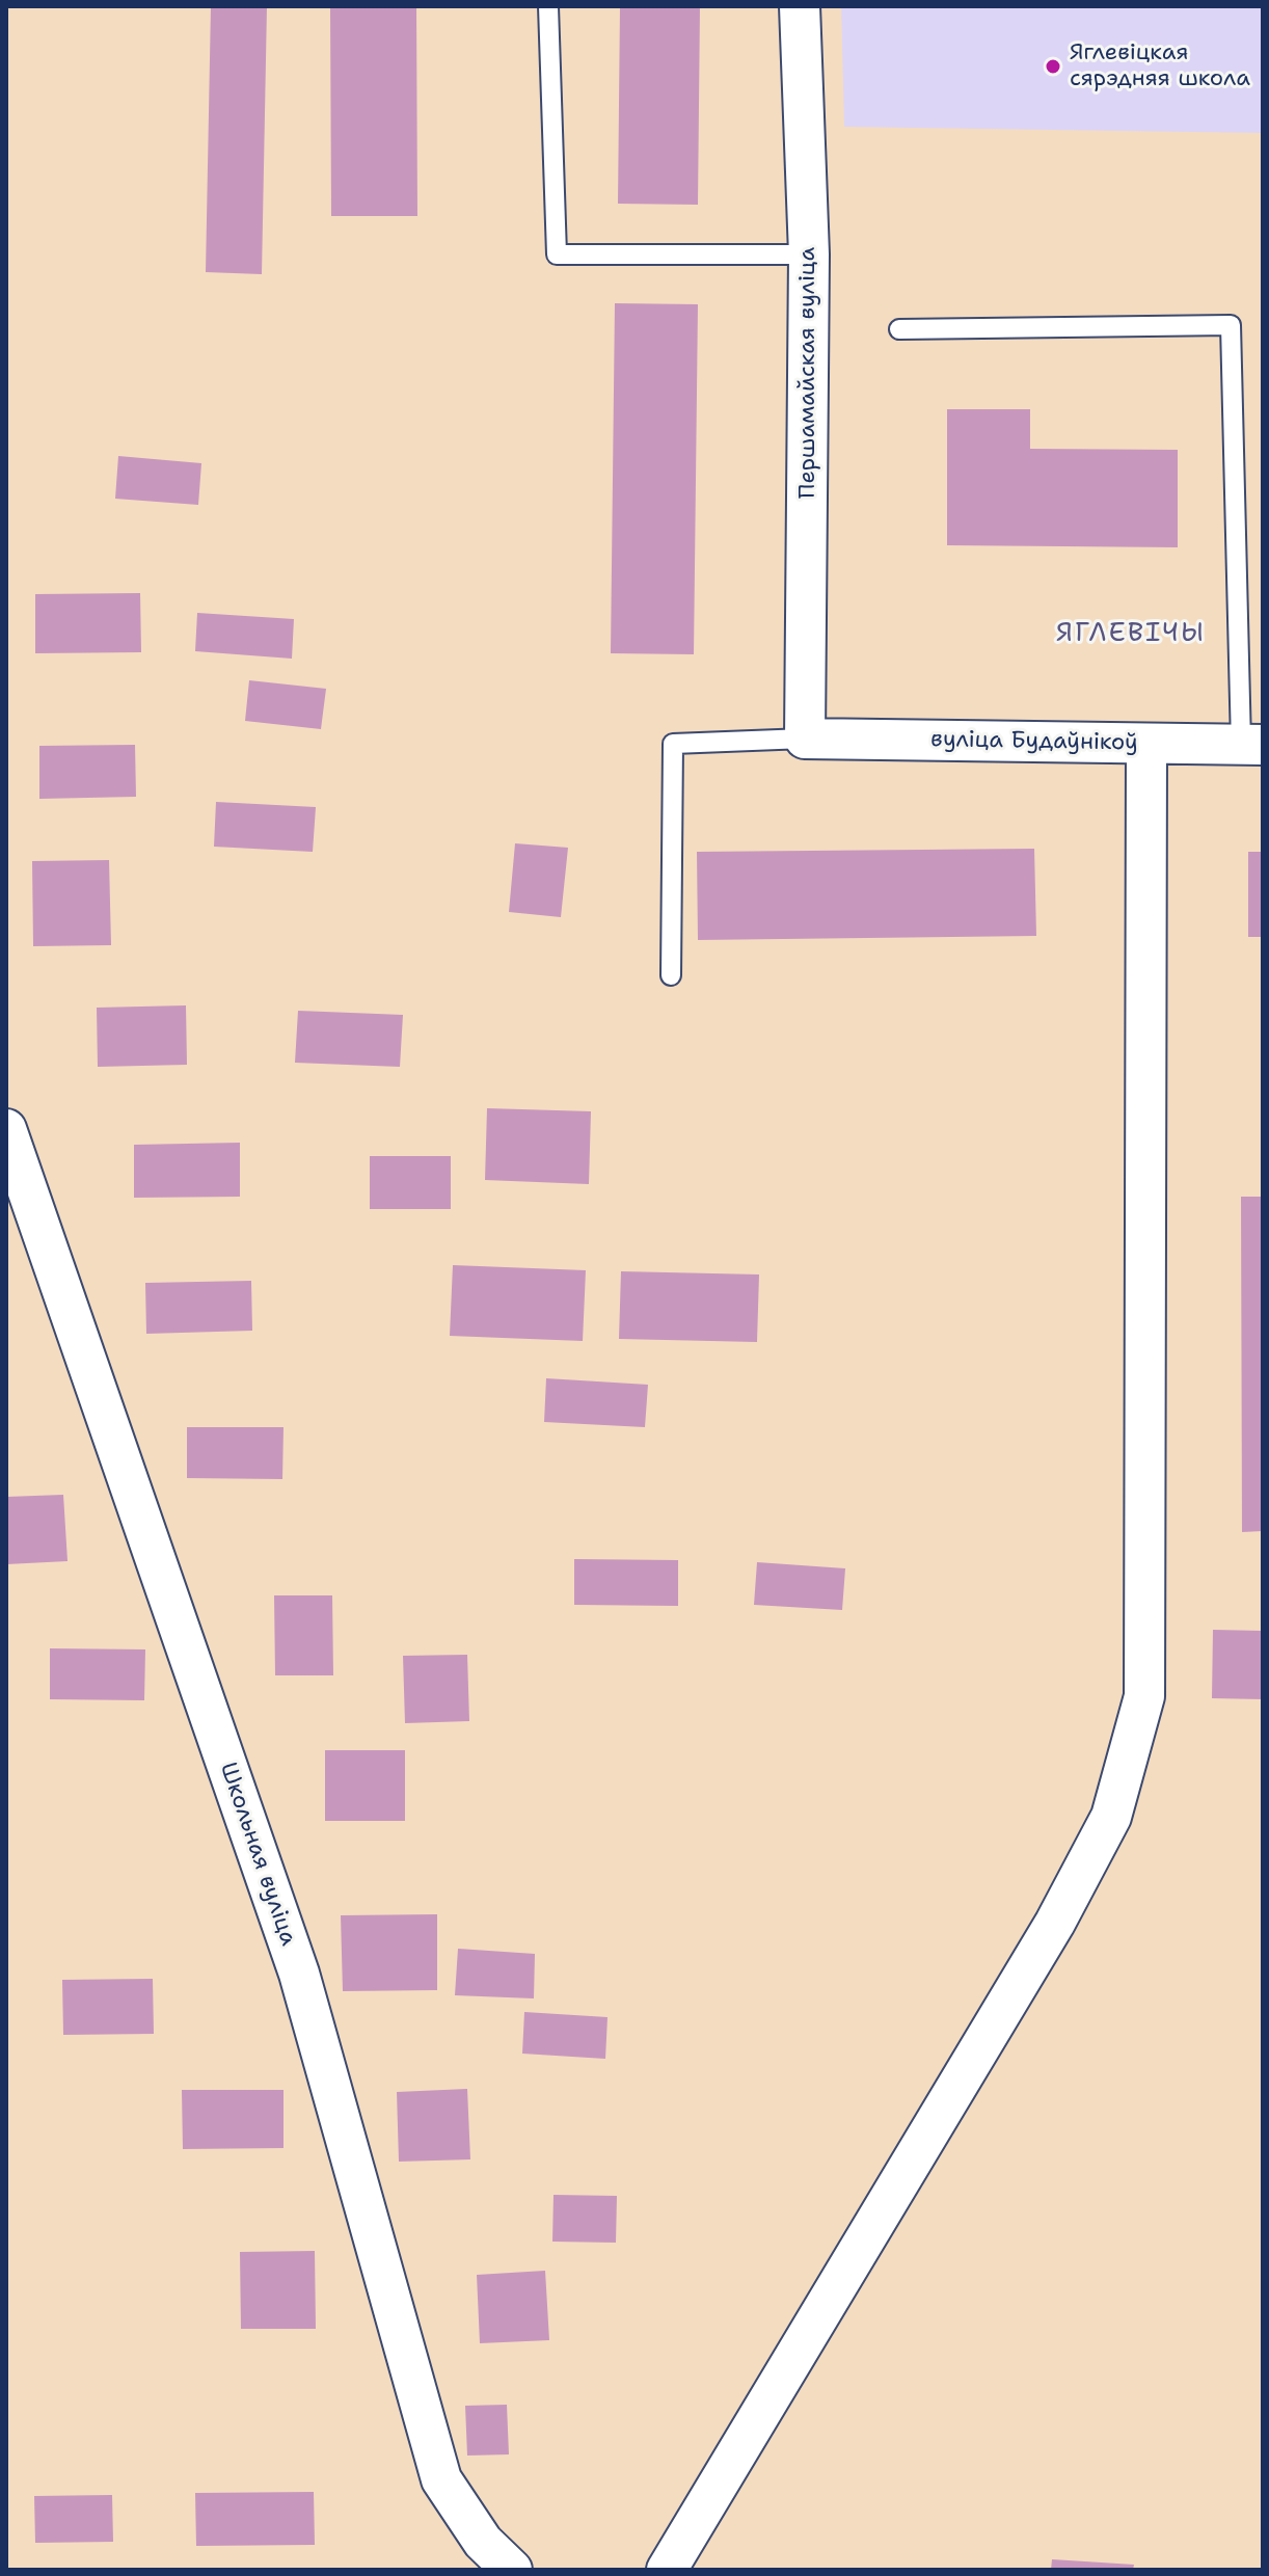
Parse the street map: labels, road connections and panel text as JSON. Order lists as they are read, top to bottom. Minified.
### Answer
{"streets":{"street":["Першамайская вуліца","вуліца Будаўнікоў","Школьная вуліца"]},"crossings":[["Першамайская вуліца","вуліца Будаўнікоў"]],"districts":["ЯГЛЕВІЧЫ"],"places":["Яглевіцкая сярэдняя школа"]}
